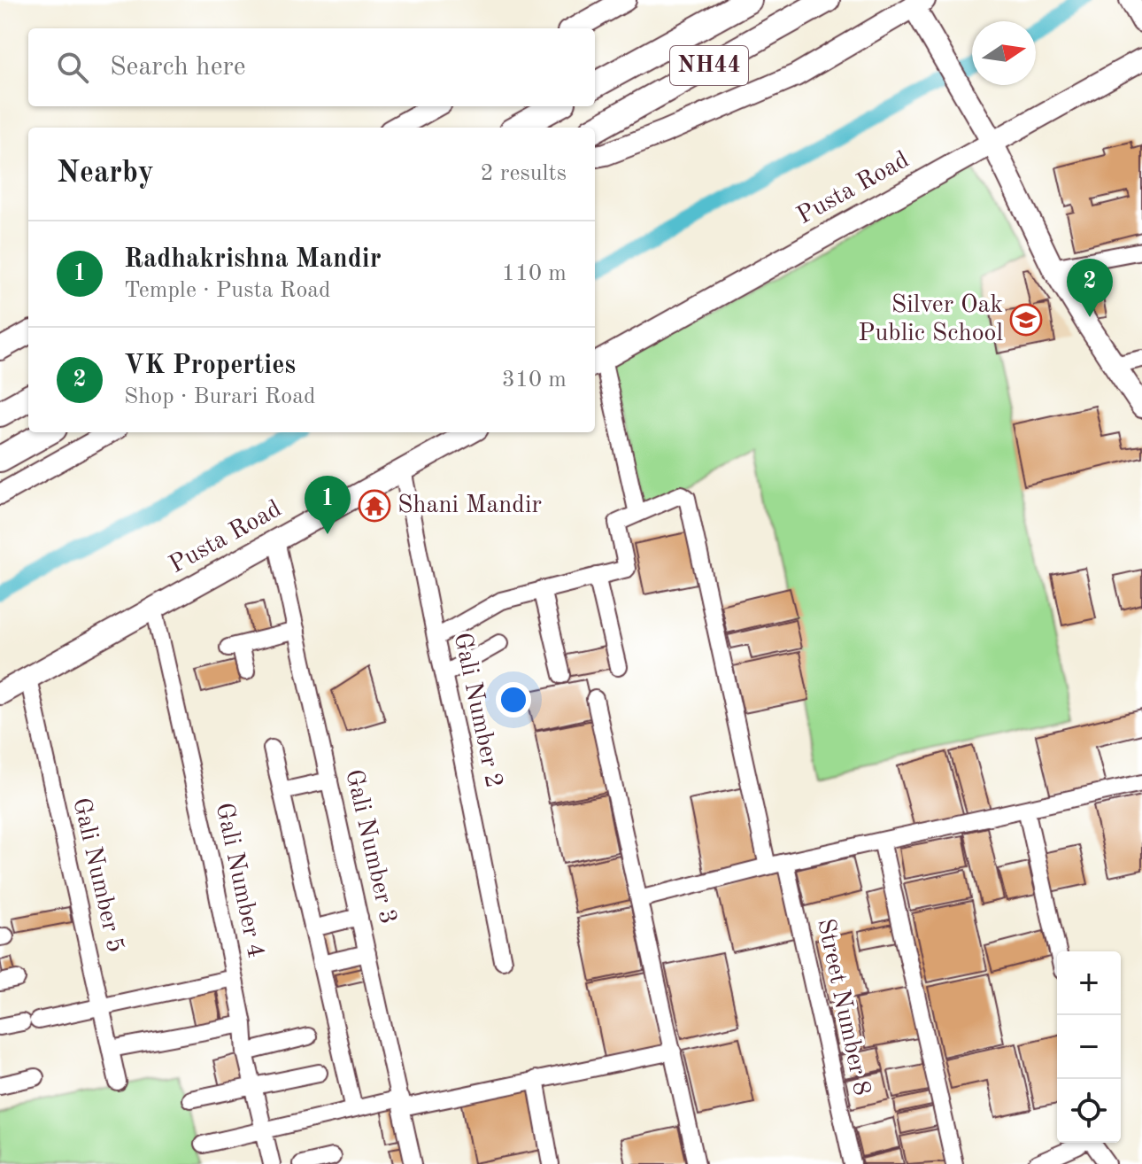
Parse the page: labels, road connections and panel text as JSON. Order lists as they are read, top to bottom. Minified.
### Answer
{"streets":{"highway":["NH44"],"main road":["Pusta Road"],"street":["Gali Number 2","Gali Number 3","Gali Number 5","Gali Number 4","Street Number 8"]},"crossings":[["Pusta Road","Gali Number 2"],["Pusta Road","Gali Number 3"],["Pusta Road","Gali Number 5"],["Pusta Road","Gali Number 4"]],"places":{"school or university":["Silver Oak Public School"],"temple":["Shani Mandir"]},"north":"right","page":{"search":"Search here","heading":["Nearby","2 results"],"list":[{"mark":"1","name":"Radhakrishna Mandir","note":"Temple · Pusta Road","value":"110 m"},{"mark":"2","name":"VK Properties","note":"Shop · Burari Road","value":"310 m"}],"pins":["2","1"],"map_buttons":["+","−"]}}
